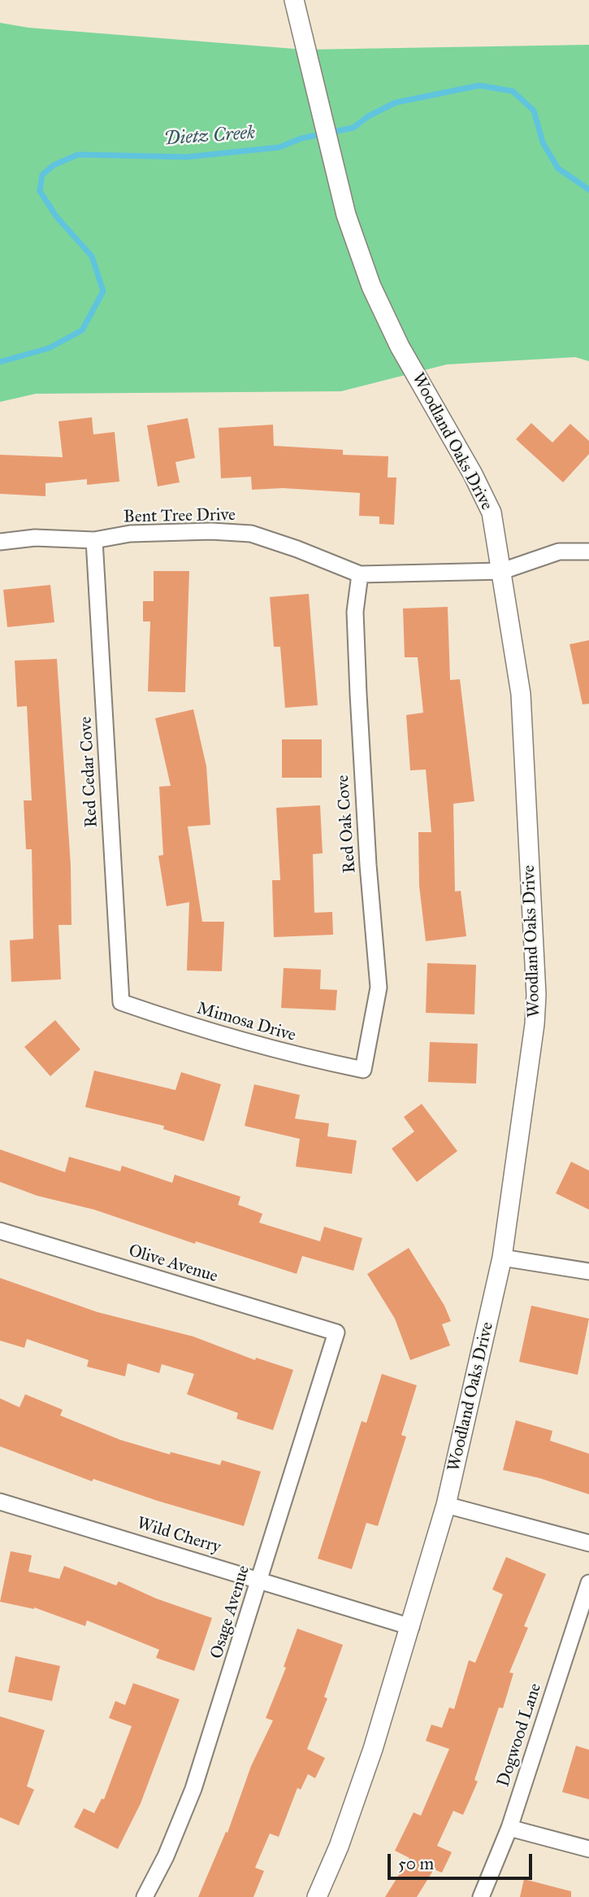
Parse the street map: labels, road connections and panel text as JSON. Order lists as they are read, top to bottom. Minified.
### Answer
{"streets":{"street":["Woodland Oaks Drive","Bent Tree Drive","Red Cedar Cove","Red Oak Cove","Mimosa Drive","Olive Avenue","Wild Cherry","Osage Avenue","Dogwood Lane"]},"crossings":[["Woodland Oaks Drive","Bent Tree Drive"],["Woodland Oaks Drive","Wild Cherry"],["Bent Tree Drive","Red Cedar Cove"],["Bent Tree Drive","Red Oak Cove"],["Red Cedar Cove","Mimosa Drive"],["Red Oak Cove","Mimosa Drive"],["Olive Avenue","Osage Avenue"],["Wild Cherry","Osage Avenue"]],"water":["Dietz Creek"],"scale_bar":"50 m"}
